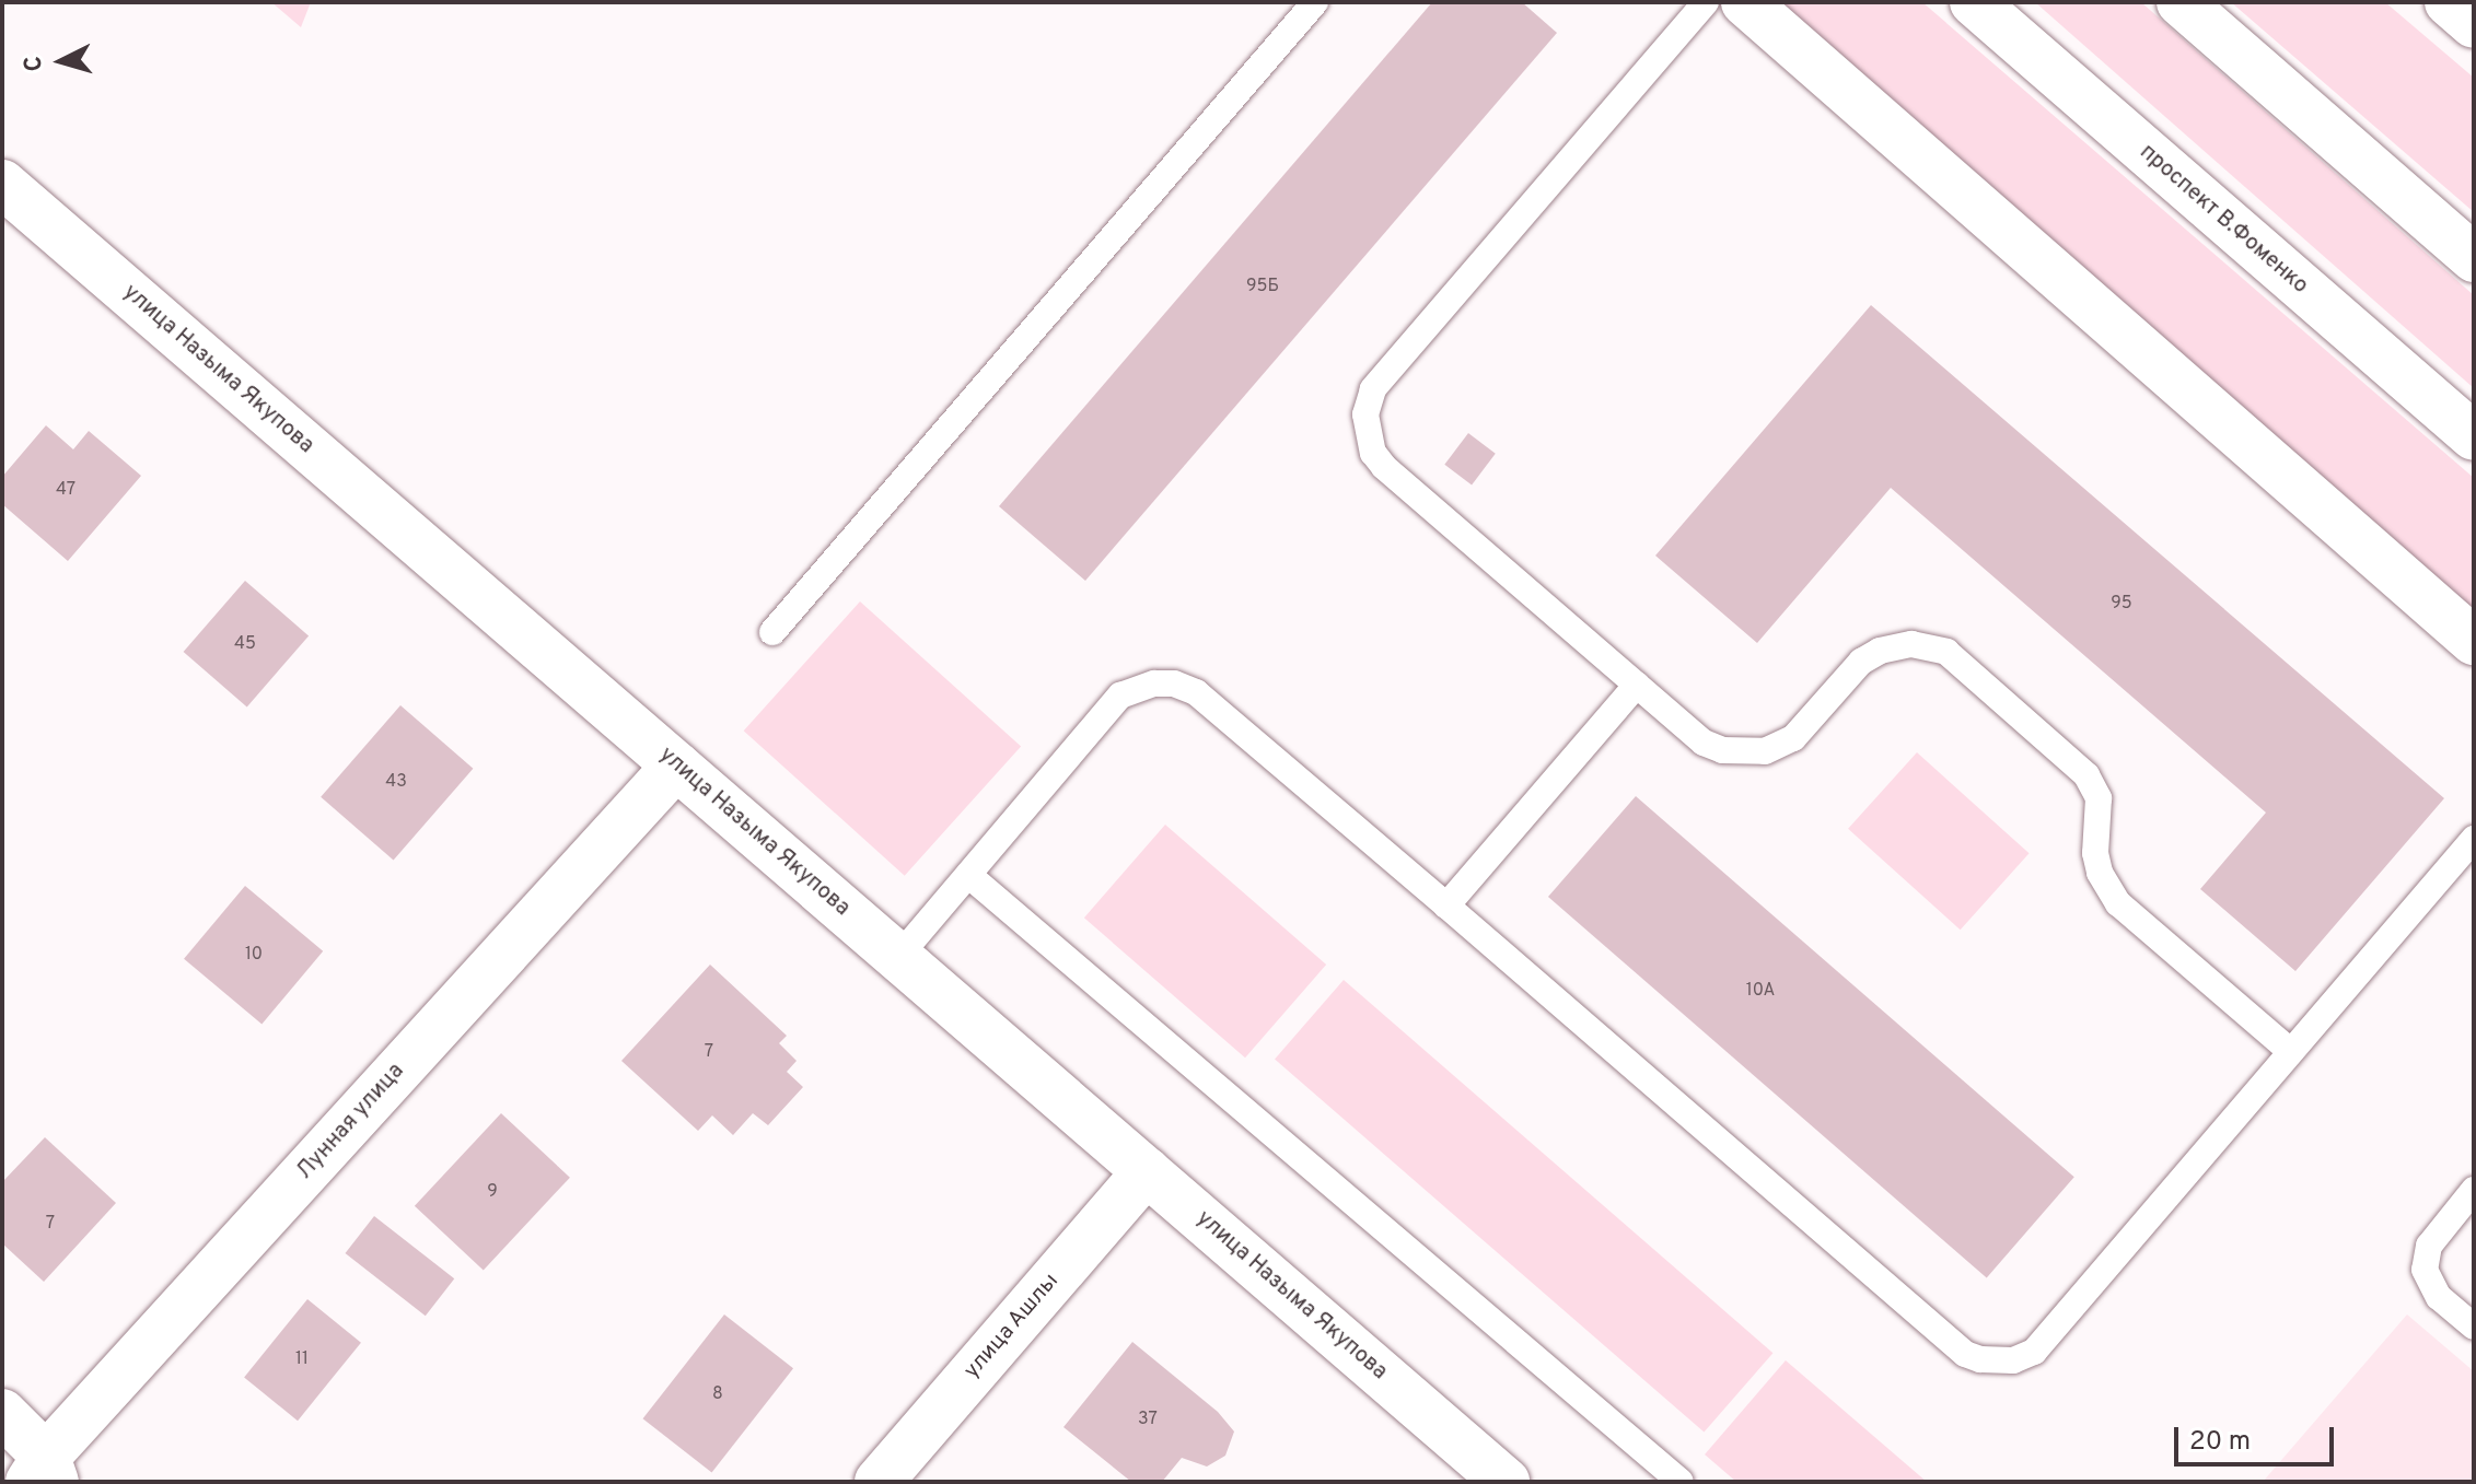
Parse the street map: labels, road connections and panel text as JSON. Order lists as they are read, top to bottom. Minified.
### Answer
{"streets":{"street":["проспект В.Фоменко","улица Назыма Якупова","Лунная улица","улица Ашлы"]},"crossings":[["улица Назыма Якупова","Лунная улица"],["улица Назыма Якупова","улица Ашлы"]],"house_numbers":["95Б","47","95","45","43","10","10А","7","9","7","11","8","37"],"scale_bar":"20 m","north":"left"}
